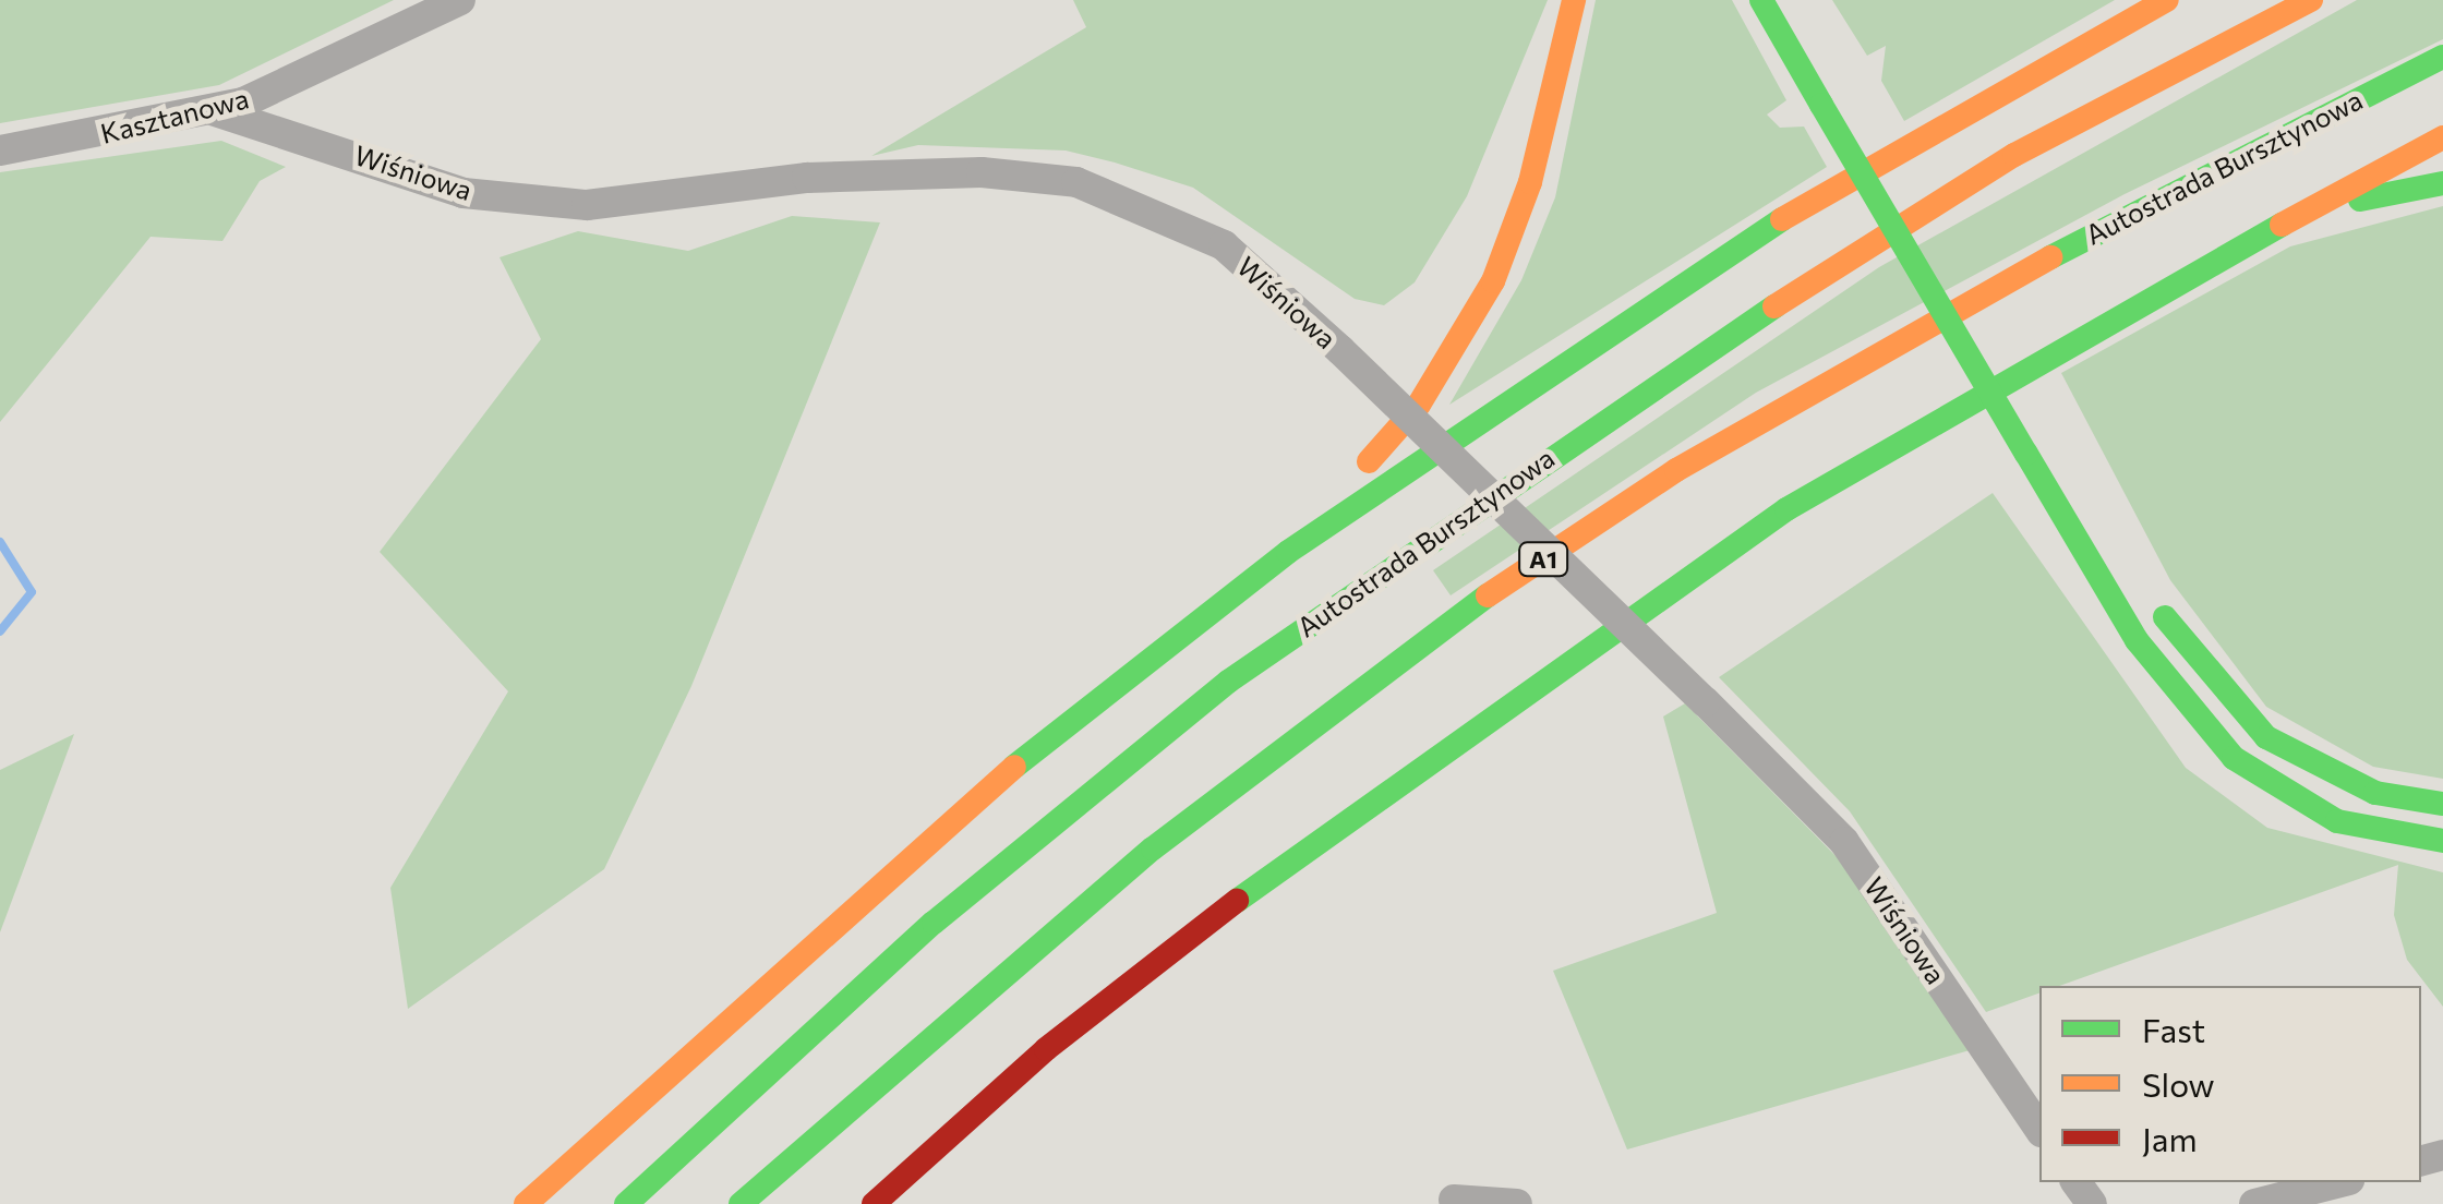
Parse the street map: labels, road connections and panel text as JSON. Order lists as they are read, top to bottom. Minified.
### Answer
{"streets":{"highway":["Autostrada Bursztynowa","A1"],"street":["Kasztanowa","Wiśniowa"]},"crossings":[["Kasztanowa","Wiśniowa"]],"legend":["Fast","Slow","Jam"]}
